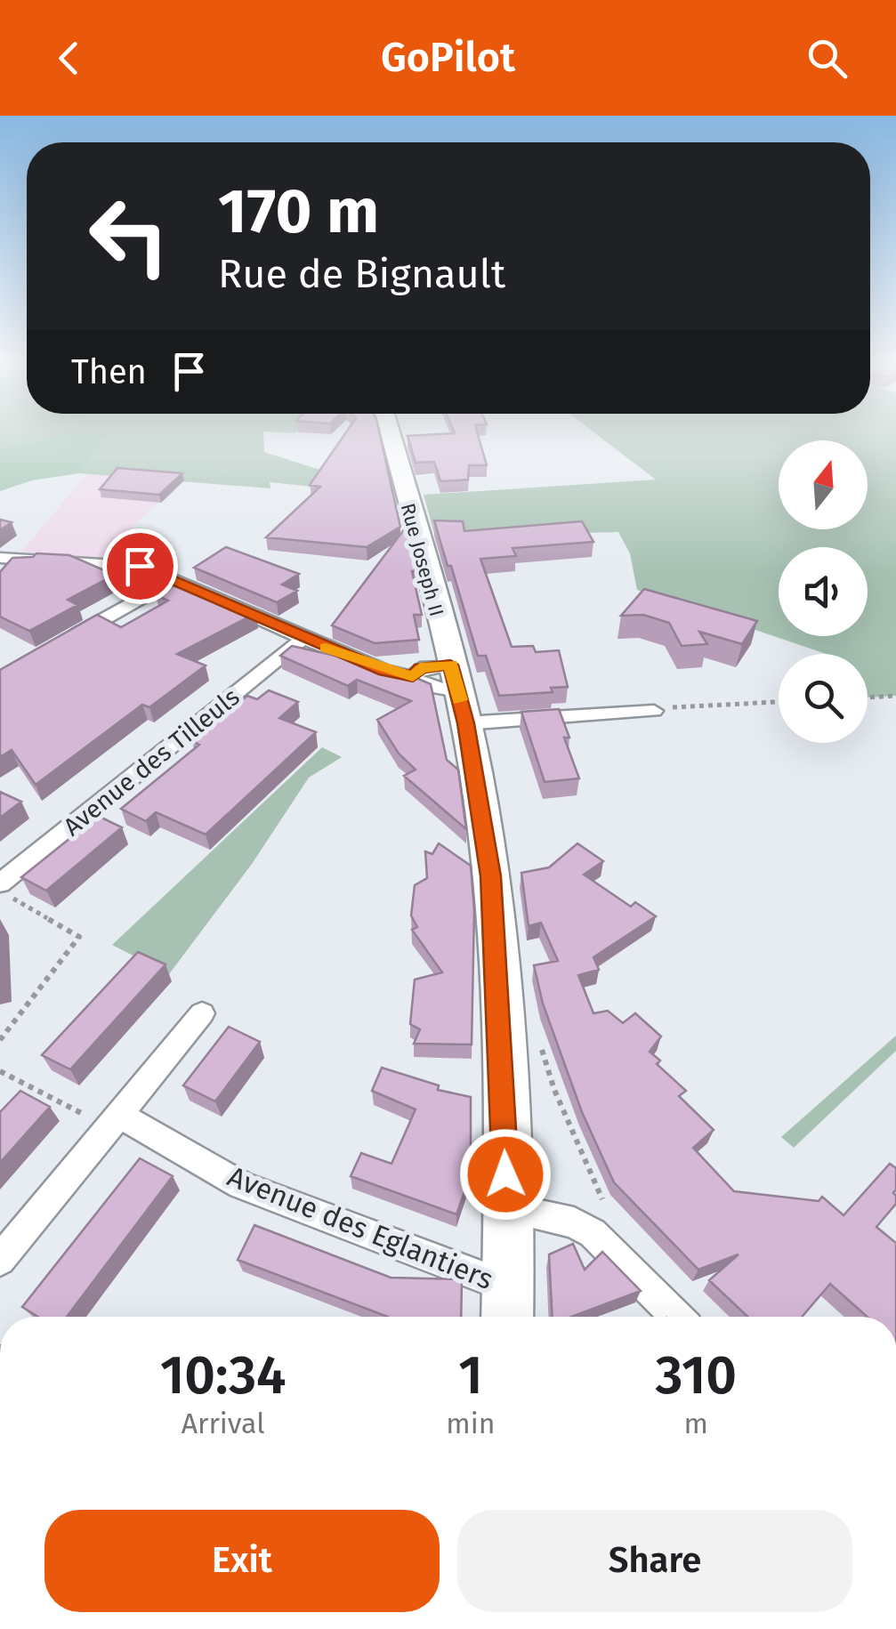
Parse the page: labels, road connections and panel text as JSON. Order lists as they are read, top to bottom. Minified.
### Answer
{"streets":{"main road":["Rue Joseph II"],"street":["Avenue des Tilleuls","Avenue des Eglantiers"]},"crossings":[["Rue Joseph II","Avenue des Eglantiers"]],"north":"top","page":{"header":"GoPilot","turn":["170 m","Rue de Bignault"],"then":"Then","eta":["10:34","Arrival","1","min","310","m"],"buttons":["Exit","Share"]}}
